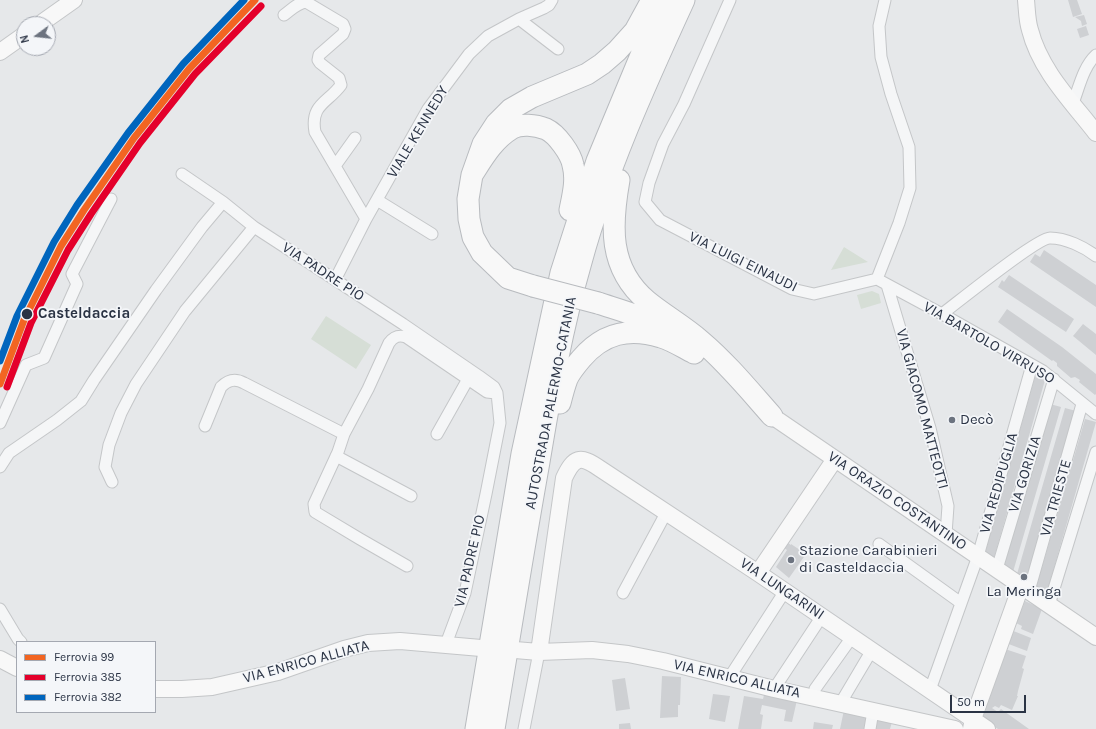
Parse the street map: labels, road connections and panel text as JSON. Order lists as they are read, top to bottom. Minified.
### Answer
{"streets":{"highway":["AUTOSTRADA PALERMO-CATANIA"],"street":["VIALE KENNEDY","VIA LUIGI EINAUDI","VIA PADRE PIO","VIA BARTOLO VIRRUSO","VIA GIACOMO MATTEOTTI","VIA GORIZIA","VIA REDIPUGLIA","VIA TRIESTE","VIA ORAZIO COSTANTINO","VIA LUNGARINI","VIA ENRICO ALLIATA"]},"crossings":[["VIALE KENNEDY","VIA PADRE PIO"],["VIA LUIGI EINAUDI","VIA BARTOLO VIRRUSO"],["VIA LUIGI EINAUDI","VIA GIACOMO MATTEOTTI"],["VIA PADRE PIO","VIA ENRICO ALLIATA"],["VIA BARTOLO VIRRUSO","VIA GIACOMO MATTEOTTI"],["VIA BARTOLO VIRRUSO","VIA GORIZIA"],["VIA BARTOLO VIRRUSO","VIA REDIPUGLIA"],["VIA BARTOLO VIRRUSO","VIA TRIESTE"],["VIA GIACOMO MATTEOTTI","VIA ORAZIO COSTANTINO"],["VIA GORIZIA","VIA ORAZIO COSTANTINO"],["VIA REDIPUGLIA","VIA ORAZIO COSTANTINO"],["VIA REDIPUGLIA","VIA LUNGARINI"],["VIA TRIESTE","VIA ORAZIO COSTANTINO"],["VIA LUNGARINI","VIA ENRICO ALLIATA"]],"places":["Casteldaccia","Decò","Stazione Carabinieri di Casteldaccia","La Meringa"],"lines":["rail line 99","rail line 382","rail line 385"],"legend":["Ferrovia 99","Ferrovia 385","Ferrovia 382"],"scale_bar":"50 m","north":"left"}
